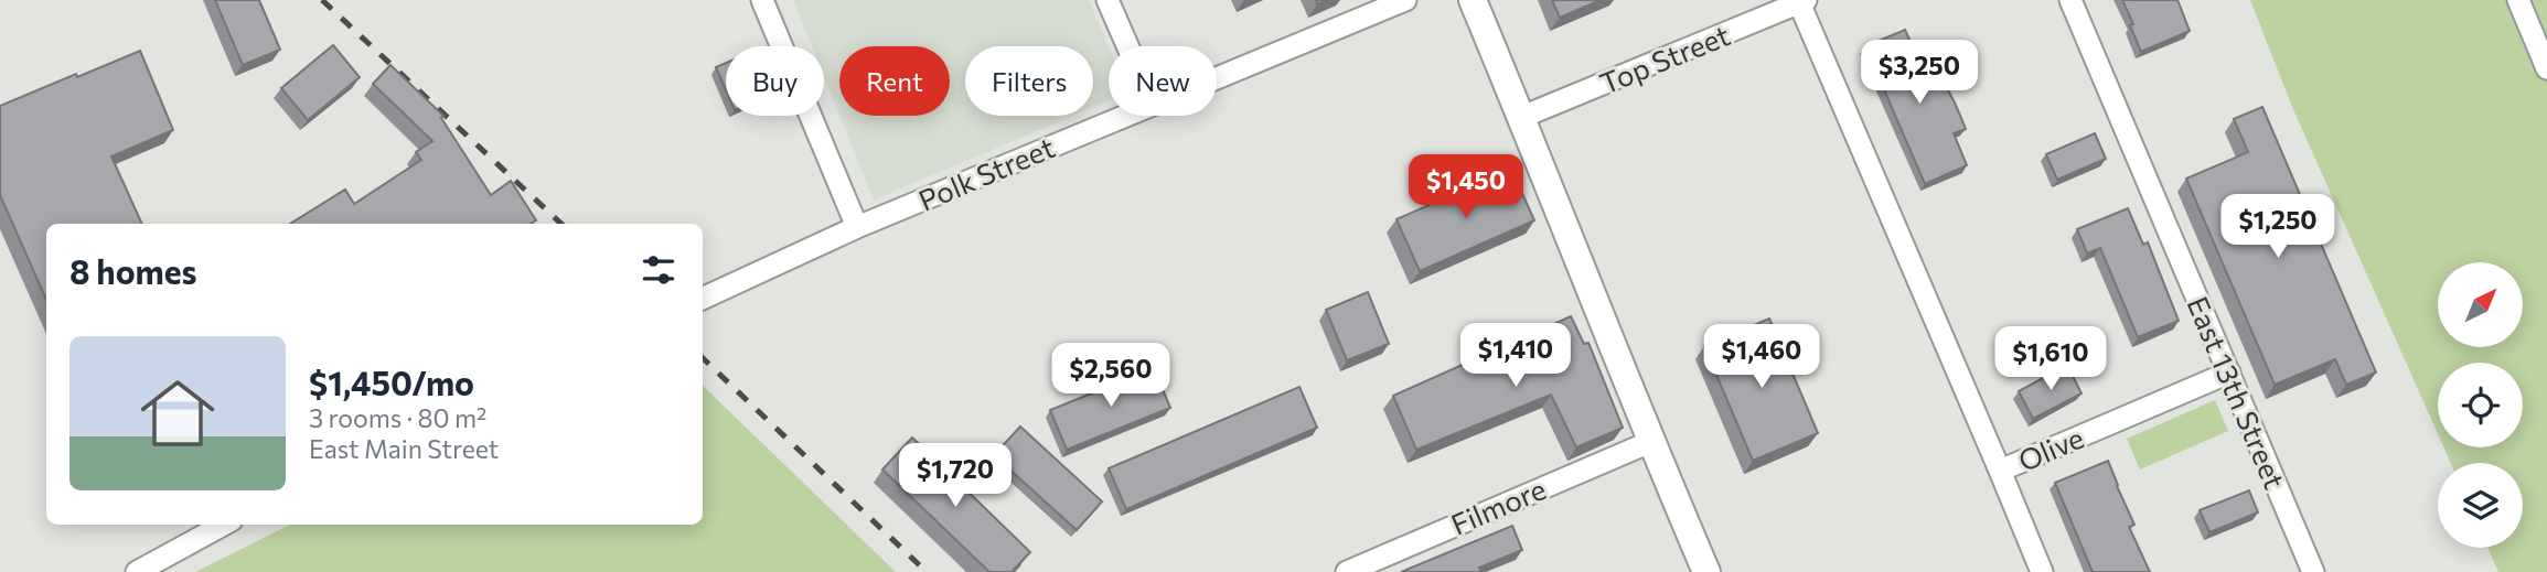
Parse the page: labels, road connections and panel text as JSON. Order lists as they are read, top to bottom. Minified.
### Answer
{"streets":{"street":["Top Street","Polk Street","East 13th Street","Olive","Filmore"]},"crossings":[["East 13th Street","Olive"]],"north":"top right","page":{"price":["$3,250","$1,450","$1,250","$1,410","$1,460","$1,610","$2,560","$1,720"],"chip":["Buy","Rent","Filters","New"],"heading":"8 homes","list":[{"name":"$1,450/mo","note":"3 rooms · 80 m² · East Main Street"}]}}
